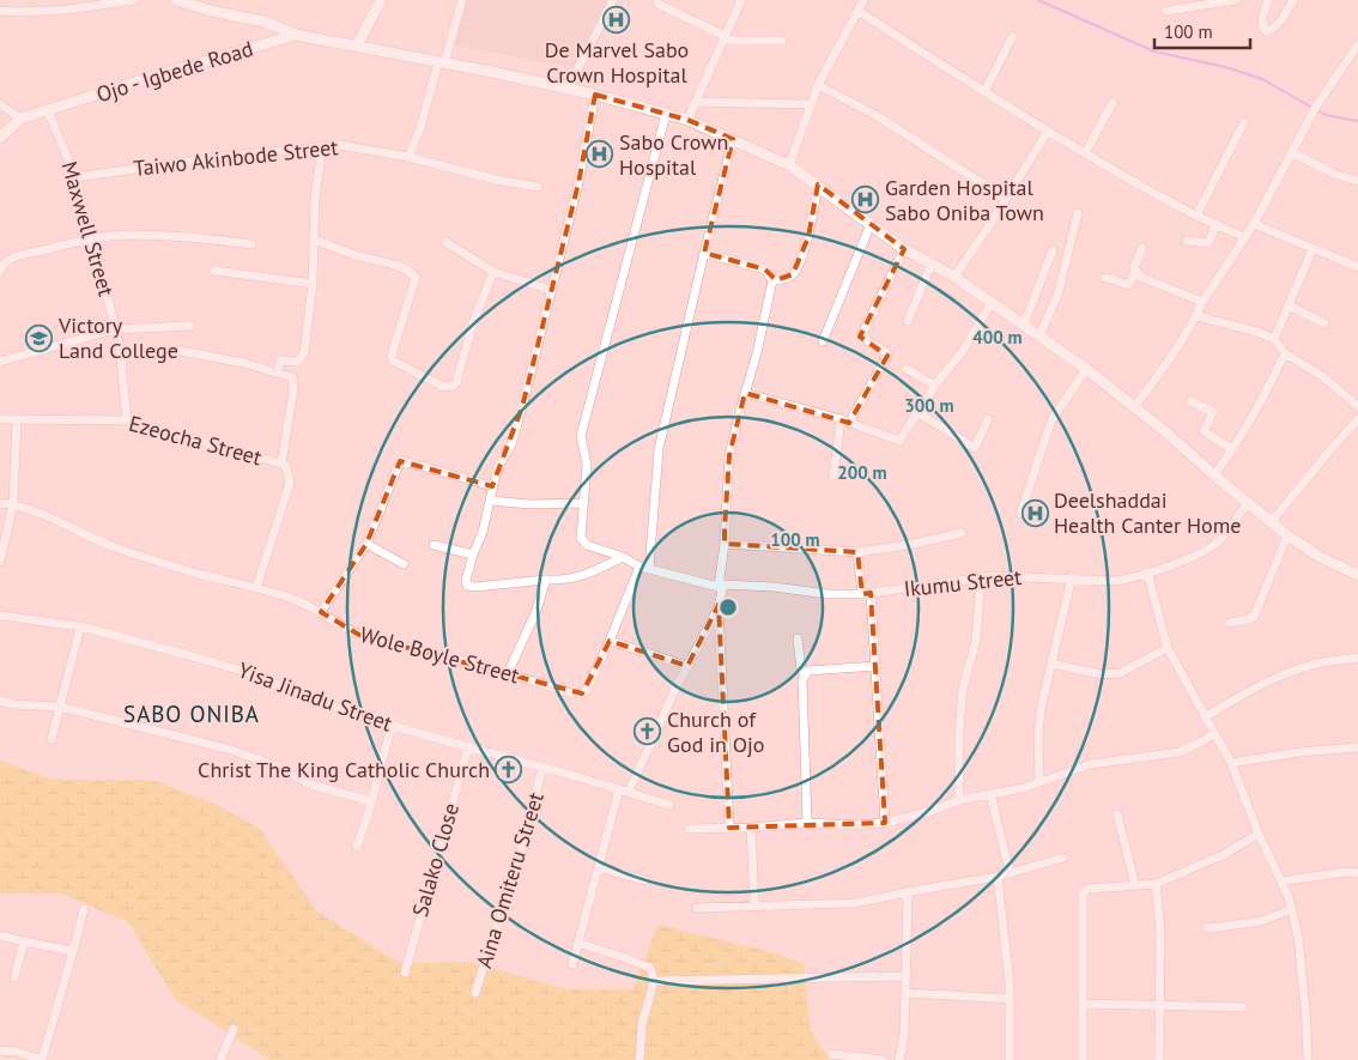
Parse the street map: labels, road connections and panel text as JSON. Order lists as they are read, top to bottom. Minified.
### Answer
{"streets":{"main road":["Ojo - Igbede Road"],"street":["Taiwo Akinbode Street","Maxwell Street","Ezeocha Street","Ikumu Street","Wole Boyle Street","Yisa Jinadu Street","Salako Close","Aina Omiteru Street"]},"crossings":[["Ojo - Igbede Road","Maxwell Street"],["Ojo - Igbede Road","Ikumu Street"],["Taiwo Akinbode Street","Maxwell Street"],["Maxwell Street","Ezeocha Street"],["Ikumu Street","Wole Boyle Street"],["Yisa Jinadu Street","Salako Close"],["Yisa Jinadu Street","Aina Omiteru Street"]],"districts":["SABO ONIBA"],"places":{"hospital":["De Marvel Sabo Crown Hospital","Sabo Crown Hospital","Garden Hospital Sabo Oniba Town","Deelshaddai Health Canter Home"],"school or university":["Victory Land College"],"church":["Church of God in Ojo","Christ The King Catholic Church"]},"scale_bar":"100 m","rings":["400 m","300 m","200 m","100 m"]}
